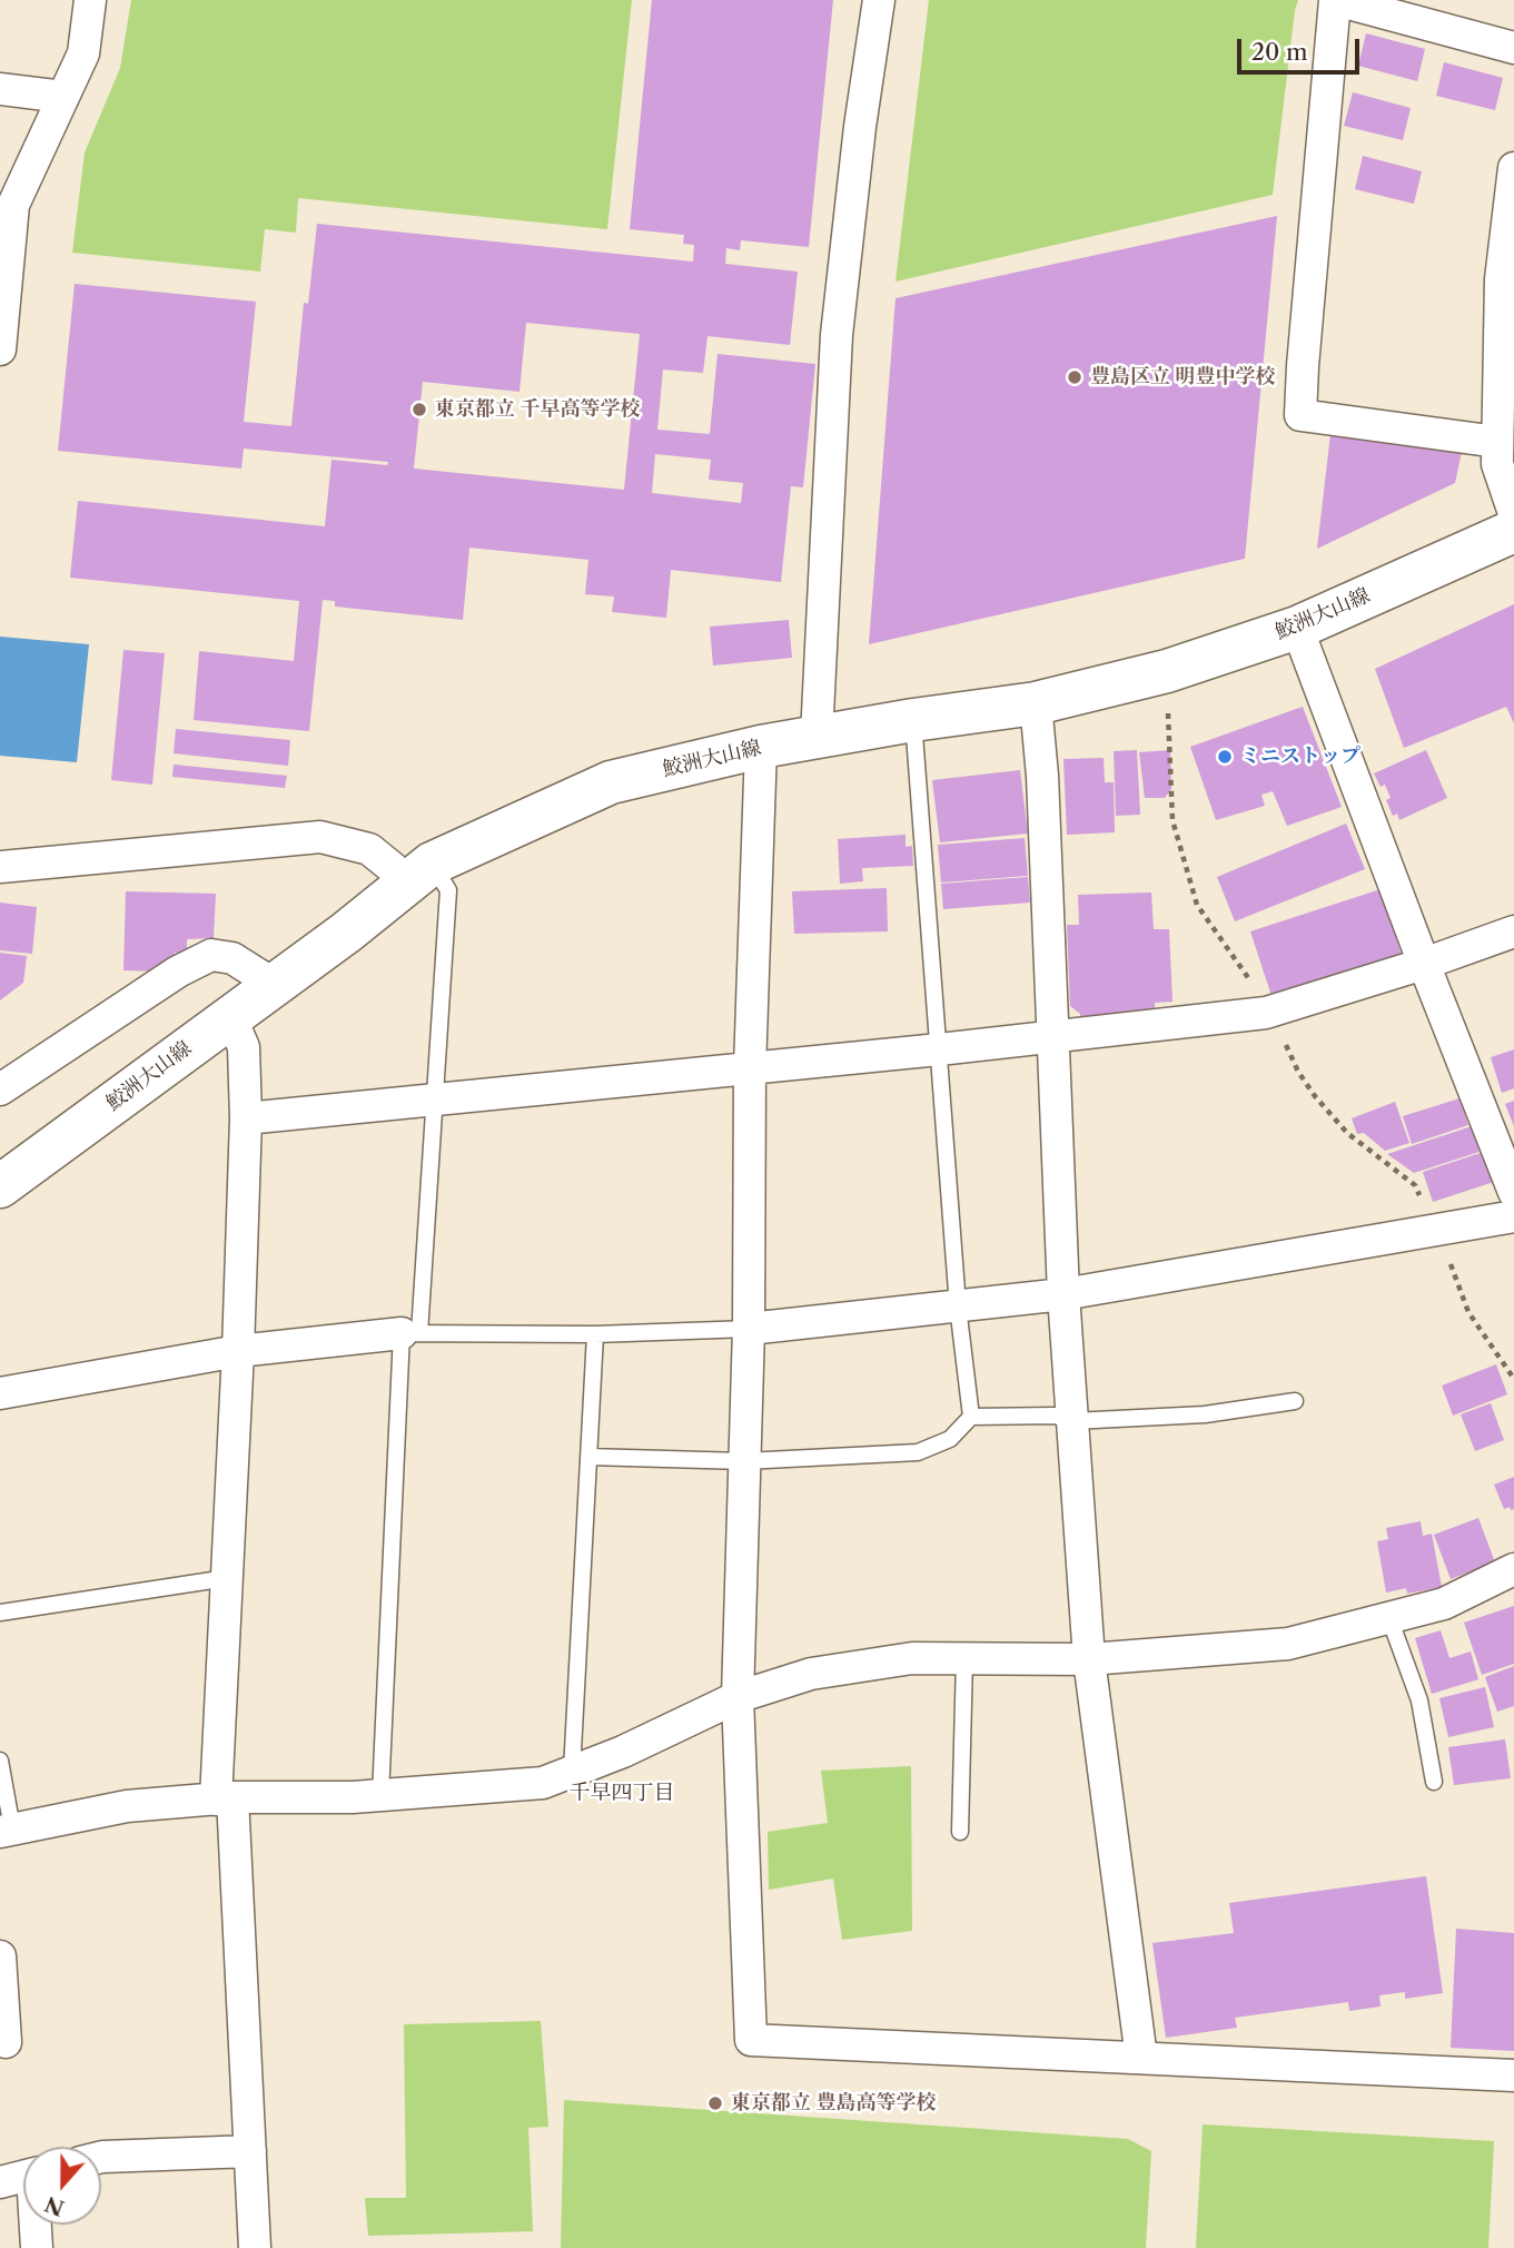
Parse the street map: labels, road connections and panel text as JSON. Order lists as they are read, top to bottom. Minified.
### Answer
{"streets":{"main road":["鮫洲大山線"]},"districts":["千早四丁目"],"places":["豊島区立 明豊中学校","東京都立 千早高等学校","ミニストップ","東京都立 豊島高等学校"],"scale_bar":"20 m","north":"bottom"}
